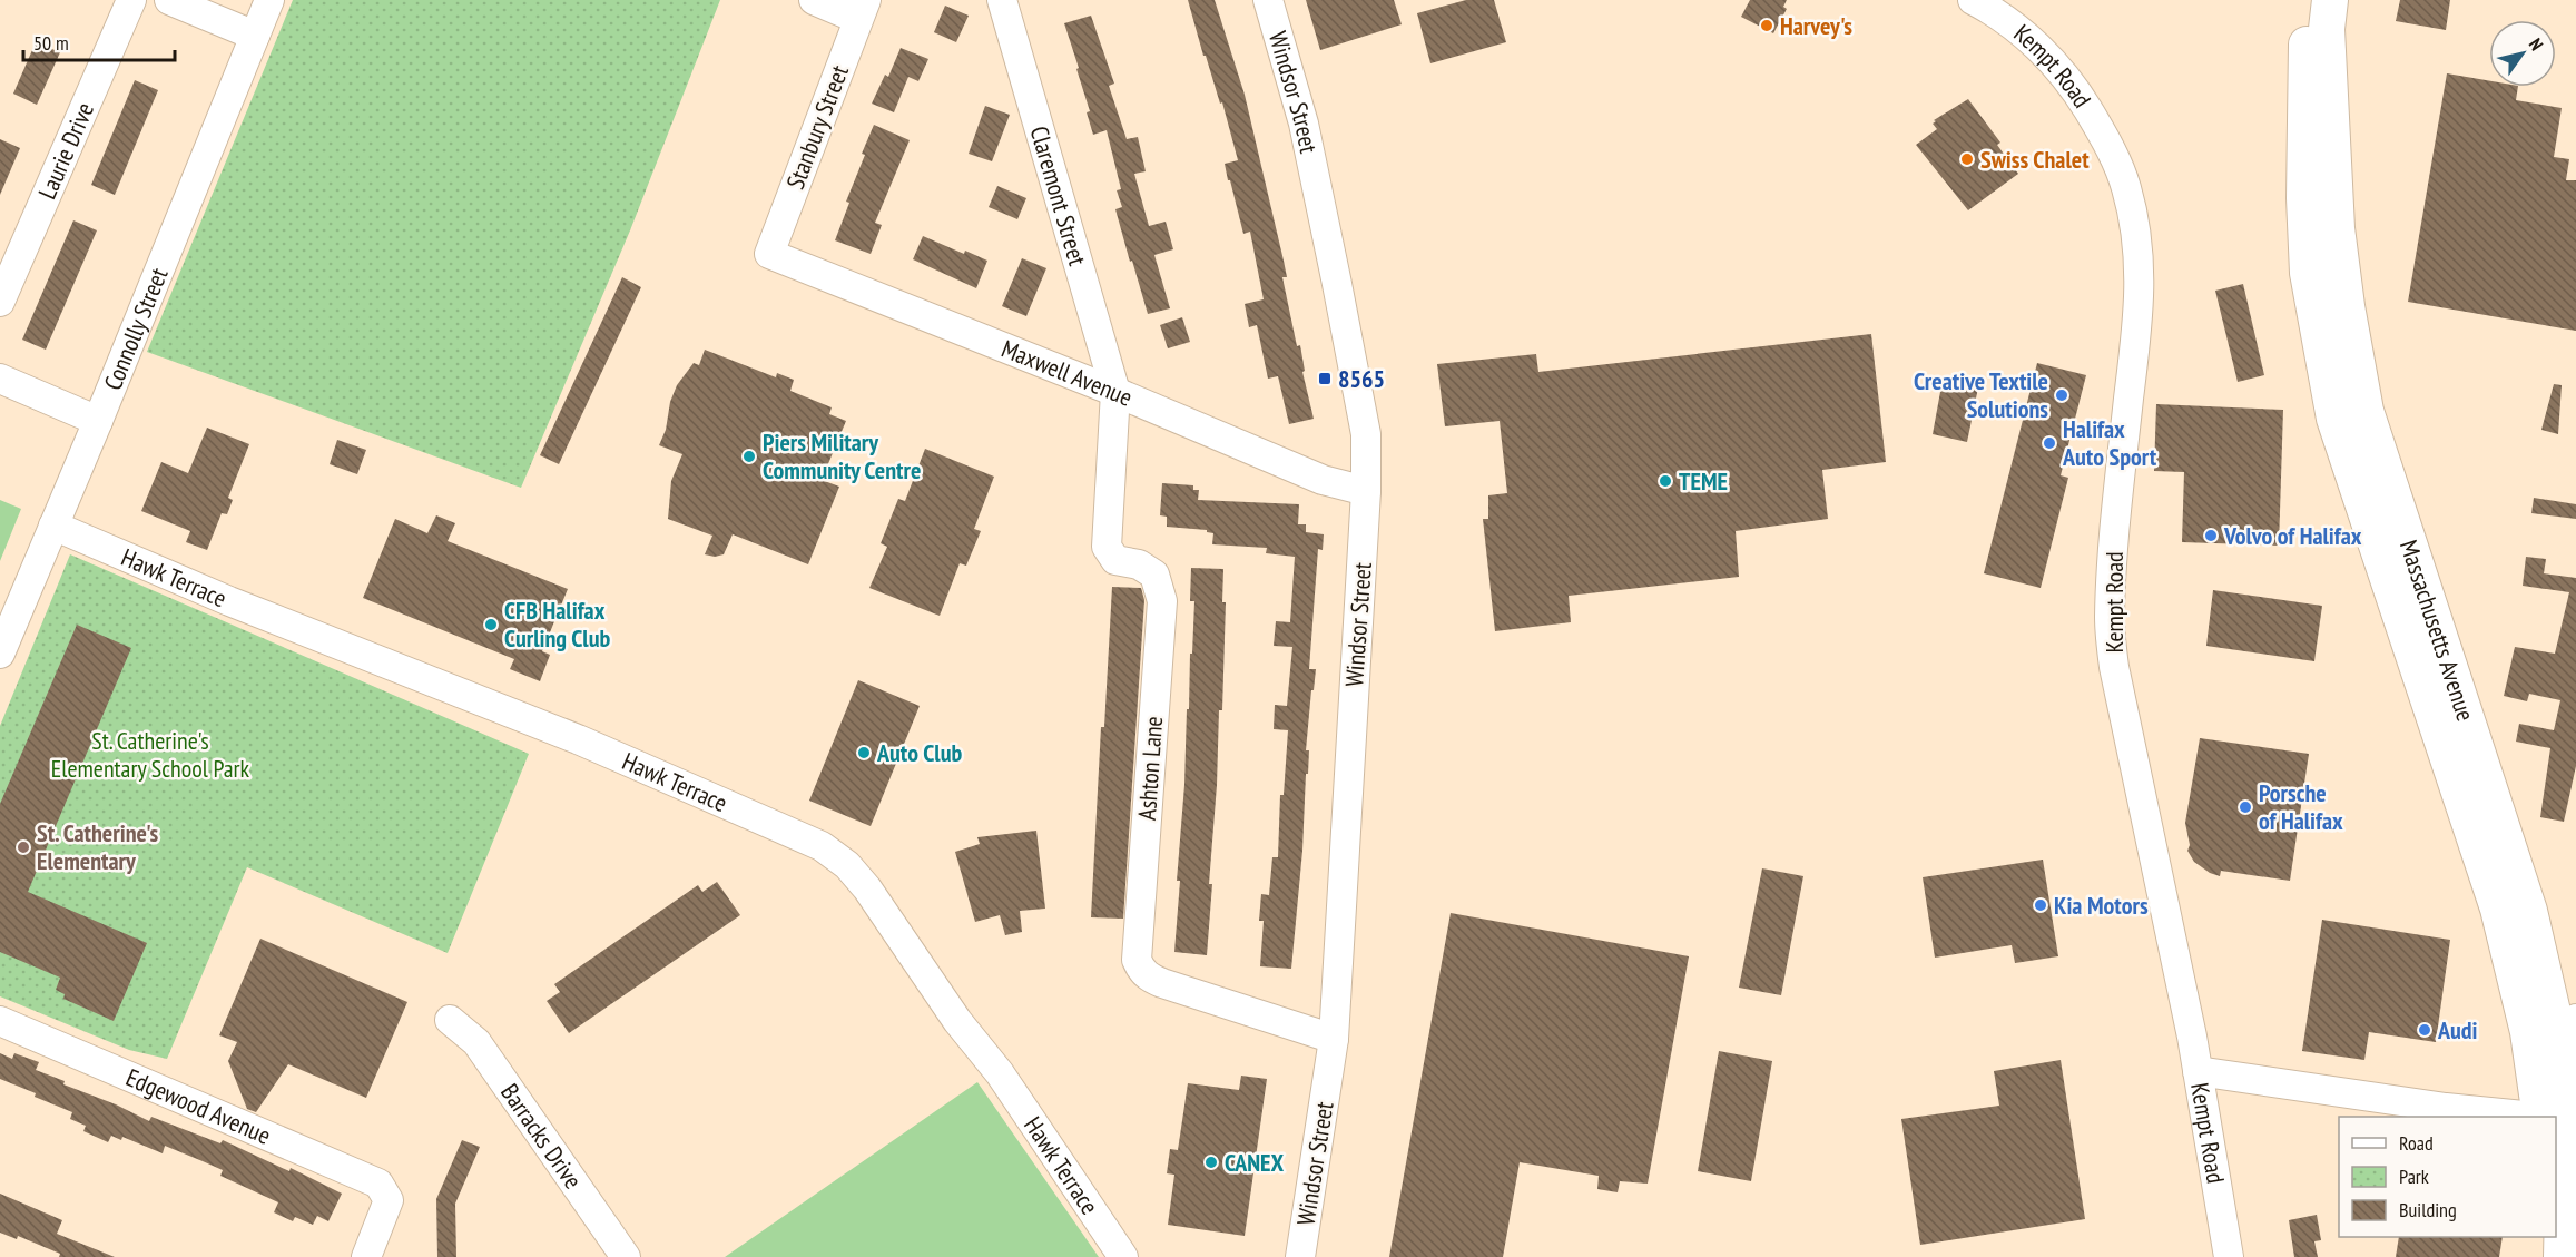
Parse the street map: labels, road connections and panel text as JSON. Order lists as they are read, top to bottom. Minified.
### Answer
{"streets":{"main road":["Massachusetts Avenue"],"street":["Kempt Road","Windsor Street","Stanbury Street","Laurie Drive","Claremont Street","Connolly Street","Maxwell Avenue","Hawk Terrace","Ashton Lane","Edgewood Avenue","Barracks Drive"]},"crossings":[["Windsor Street","Maxwell Avenue"],["Windsor Street","Ashton Lane"],["Stanbury Street","Maxwell Avenue"],["Claremont Street","Maxwell Avenue"],["Claremont Street","Ashton Lane"],["Connolly Street","Hawk Terrace"],["Maxwell Avenue","Ashton Lane"]],"parks":["St. Catherine's Elementary School Park"],"places":{"other":["Harvey's","Swiss Chalet","Creative Textile Solutions","Halifax Auto Sport","Piers Military Community Centre","TEME","Volvo of Halifax","CFB Halifax Curling Club","Auto Club","Porsche of Halifax","St. Catherine's Elementary","Kia Motors","Audi","CANEX"],"transit":["8565"]},"legend":["Road","Park","Building"],"scale_bar":"50 m","north":"top right"}
